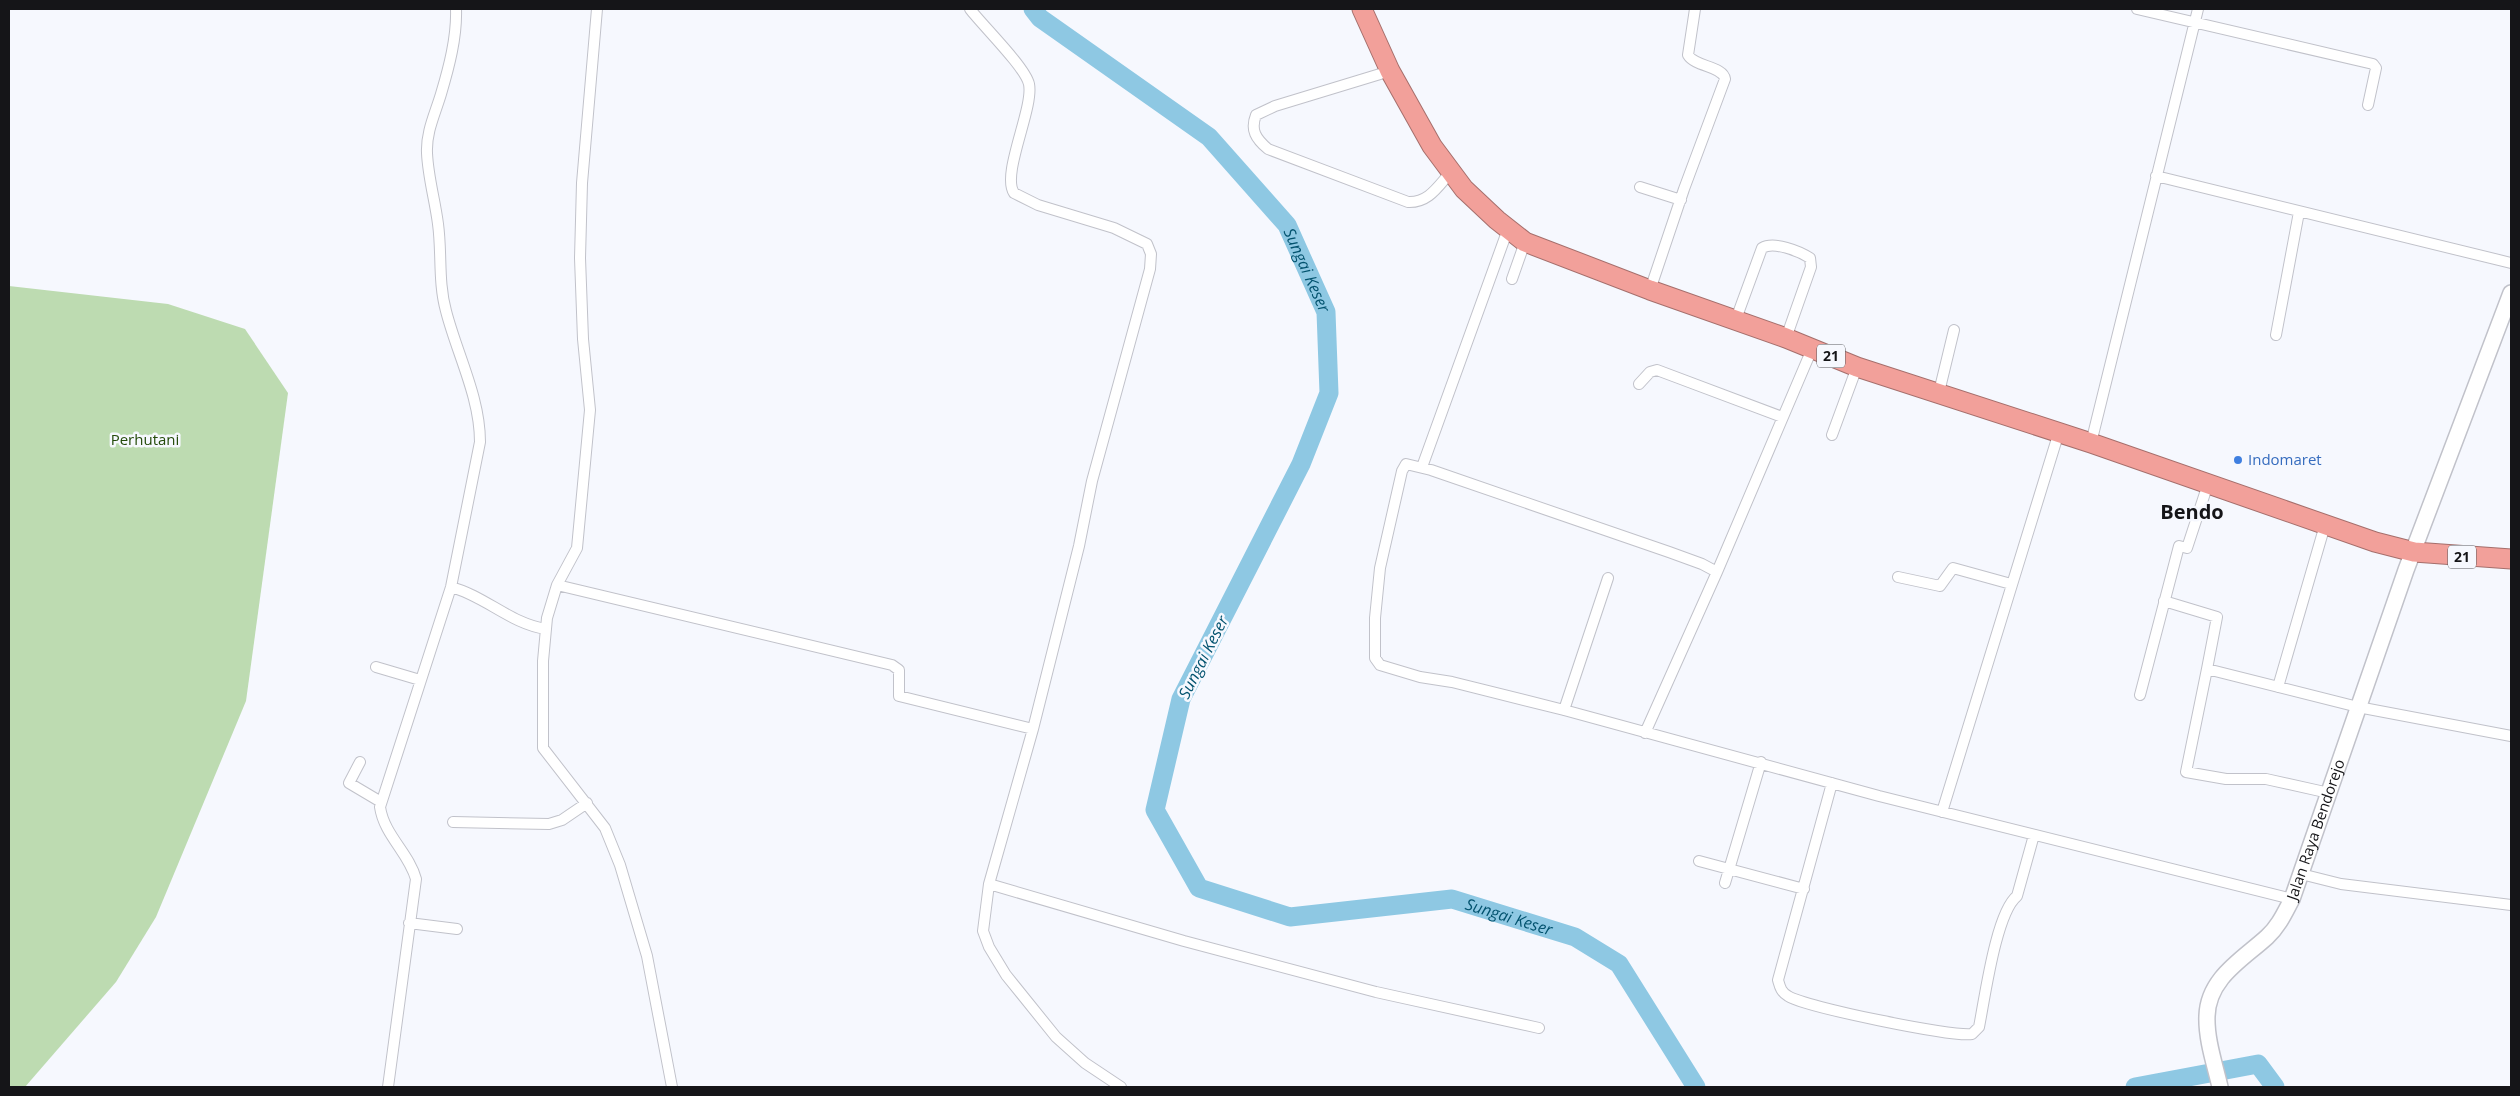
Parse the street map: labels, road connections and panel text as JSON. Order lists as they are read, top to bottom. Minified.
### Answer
{"streets":{"highway":["21"],"main road":["Jalan Raya Bendorejo"]},"crossings":[["21","Jalan Raya Bendorejo"]],"districts":["Bendo"],"water":["Sungai Keser"],"parks":["Perhutani"],"places":["Indomaret"]}
